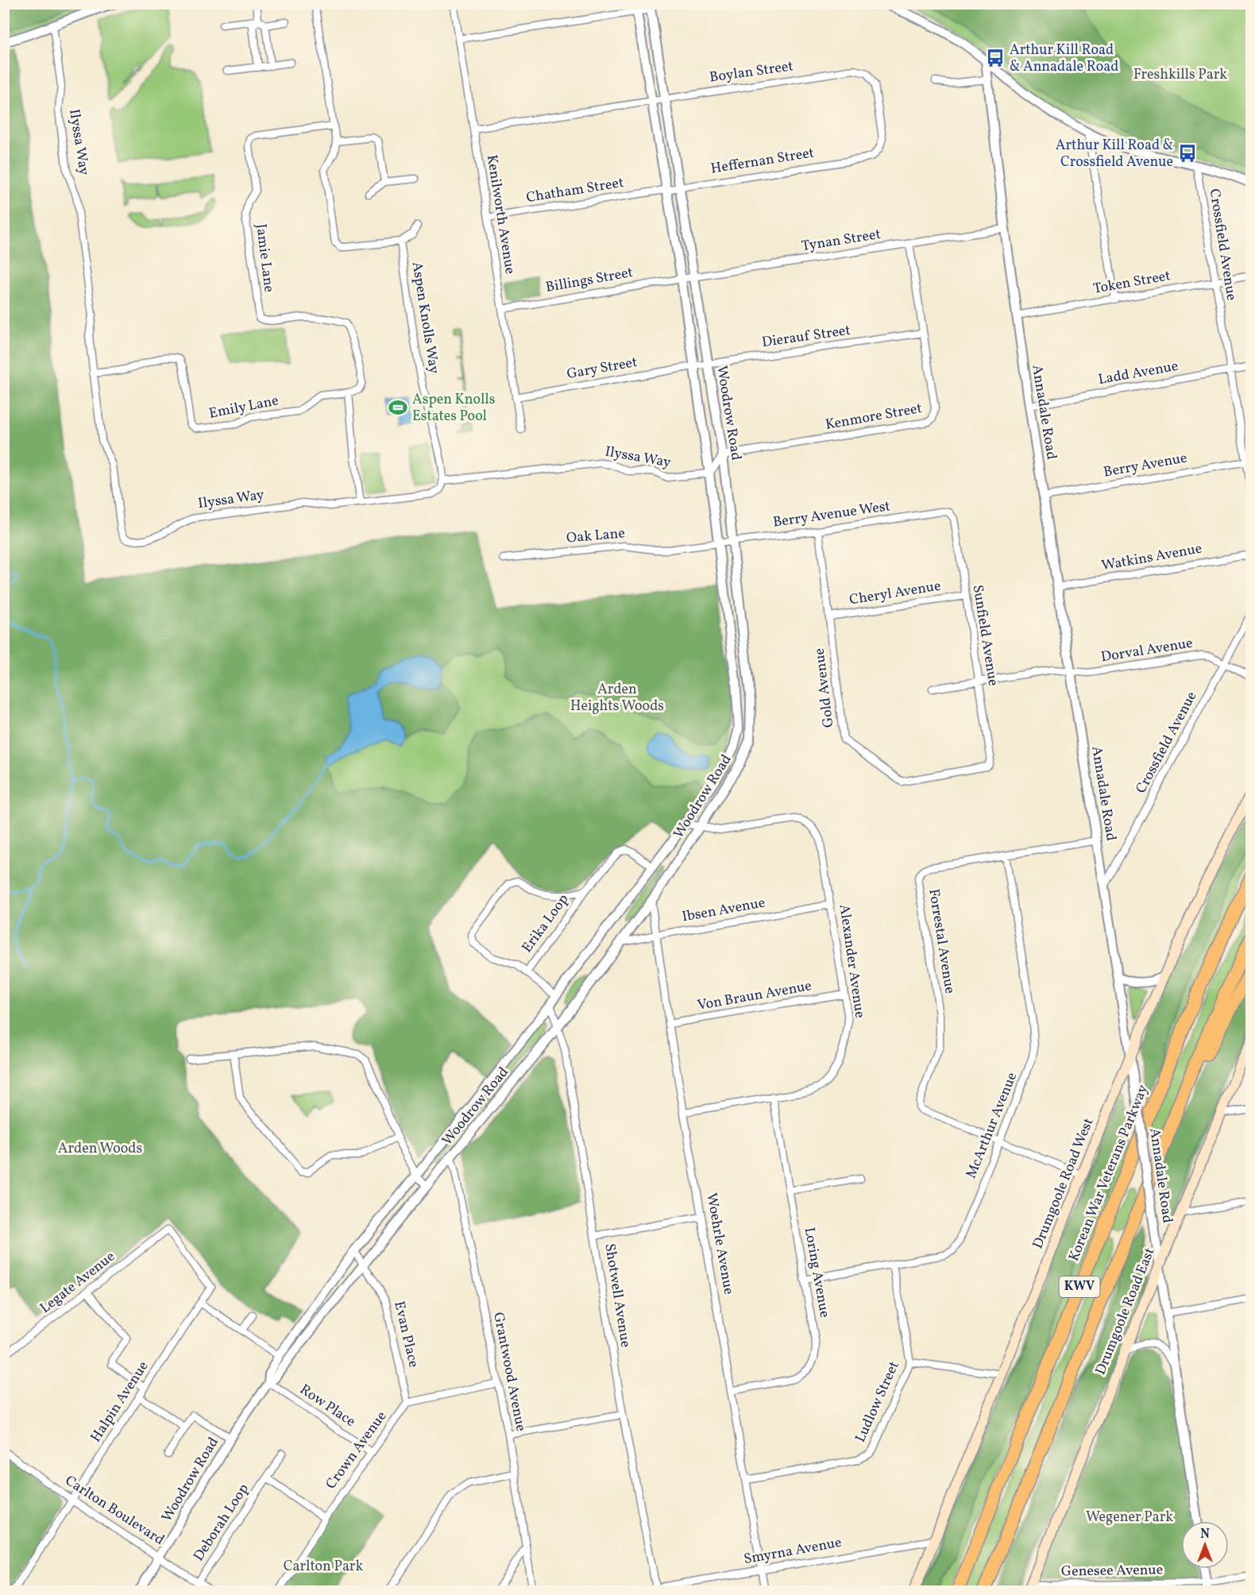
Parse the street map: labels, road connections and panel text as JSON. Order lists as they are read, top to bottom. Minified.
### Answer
{"streets":{"highway":["Korean War Veterans Parkway","KWV"],"main road":["Drumgoole Road West","Drumgoole Road East"],"street":["Boylan Street","Ilyssa Way","Heffernan Street","Chatham Street","Kenilworth Avenue","Tynan Street","Crossfield Avenue","Jamie Lane","Billings Street","Token Street","Aspen Knolls Way","Dierauf Street","Gary Street","Ladd Avenue","Emily Lane","Annadale Road","Woodrow Road","Kenmore Street","Berry Avenue","Berry Avenue West","Oak Lane","Watkins Avenue","Cheryl Avenue","Sunfield Avenue","Dorval Avenue","Gold Avenue","Ibsen Avenue","Erika Loop","Forrestal Avenue","Alexander Avenue","Von Braun Avenue","McArthur Avenue","Woehrle Avenue","Loring Avenue","Legate Avenue","Shotwell Avenue","Evan Place","Grantwood Avenue","Halpin Avenue","Ludlow Street","Row Place","Crown Avenue","Carlton Boulevard","Deborah Loop","Smyrna Avenue","Genesee Avenue"]},"crossings":[["Boylan Street","Heffernan Street"],["Boylan Street","Woodrow Road"],["Ilyssa Way","Aspen Knolls Way"],["Ilyssa Way","Emily Lane"],["Ilyssa Way","Woodrow Road"],["Heffernan Street","Chatham Street"],["Heffernan Street","Woodrow Road"],["Chatham Street","Kenilworth Avenue"],["Chatham Street","Woodrow Road"],["Kenilworth Avenue","Billings Street"],["Kenilworth Avenue","Gary Street"],["Tynan Street","Billings Street"],["Tynan Street","Annadale Road"],["Tynan Street","Woodrow Road"],["Tynan Street","Kenmore Street"],["Crossfield Avenue","Token Street"],["Crossfield Avenue","Ladd Avenue"],["Crossfield Avenue","Annadale Road"],["Crossfield Avenue","Berry Avenue"],["Crossfield Avenue","Dorval Avenue"],["Jamie Lane","Emily Lane"],["Billings Street","Woodrow Road"],["Token Street","Annadale Road"],["Dierauf Street","Gary Street"],["Dierauf Street","Woodrow Road"],["Dierauf Street","Kenmore Street"],["Gary Street","Woodrow Road"],["Ladd Avenue","Annadale Road"],["Annadale Road","Berry Avenue"],["Annadale Road","Watkins Avenue"],["Annadale Road","Dorval Avenue"],["Annadale Road","Forrestal Avenue"],["Annadale Road","Drumgoole Road West"],["Annadale Road","Drumgoole Road East"],["Woodrow Road","Kenmore Street"],["Woodrow Road","Berry Avenue West"],["Woodrow Road","Oak Lane"],["Woodrow Road","Ibsen Avenue"],["Woodrow Road","Erika Loop"],["Woodrow Road","Alexander Avenue"],["Woodrow Road","Woehrle Avenue"],["Woodrow Road","Shotwell Avenue"],["Woodrow Road","Evan Place"],["Woodrow Road","Grantwood Avenue"],["Woodrow Road","Row Place"],["Woodrow Road","Carlton Boulevard"],["Berry Avenue West","Oak Lane"],["Berry Avenue West","Sunfield Avenue"],["Berry Avenue West","Gold Avenue"],["Cheryl Avenue","Sunfield Avenue"],["Cheryl Avenue","Gold Avenue"],["Sunfield Avenue","Dorval Avenue"],["Sunfield Avenue","Gold Avenue"],["Ibsen Avenue","Alexander Avenue"],["Ibsen Avenue","Woehrle Avenue"],["Forrestal Avenue","McArthur Avenue"],["Alexander Avenue","Von Braun Avenue"],["Alexander Avenue","Woehrle Avenue"],["Alexander Avenue","Loring Avenue"],["Von Braun Avenue","Woehrle Avenue"],["McArthur Avenue","Loring Avenue"],["McArthur Avenue","Ludlow Street"],["Drumgoole Road West","Smyrna Avenue"],["Woehrle Avenue","Loring Avenue"],["Woehrle Avenue","Ludlow Street"],["Woehrle Avenue","Smyrna Avenue"],["Legate Avenue","Halpin Avenue"],["Shotwell Avenue","Smyrna Avenue"],["Drumgoole Road East","Genesee Avenue"],["Evan Place","Crown Avenue"],["Halpin Avenue","Carlton Boulevard"],["Row Place","Crown Avenue"],["Crown Avenue","Deborah Loop"],["Carlton Boulevard","Deborah Loop"]],"parks":["Freshkills Park","Arden Heights Woods","Arden Woods","Wegener Park","Carlton Park"],"places":{"bus stop":["Arthur Kill Road & Annadale Road","Arthur Kill Road & Crossfield Avenue"],"sports":["Aspen Knolls Estates Pool"]},"north":"top"}
